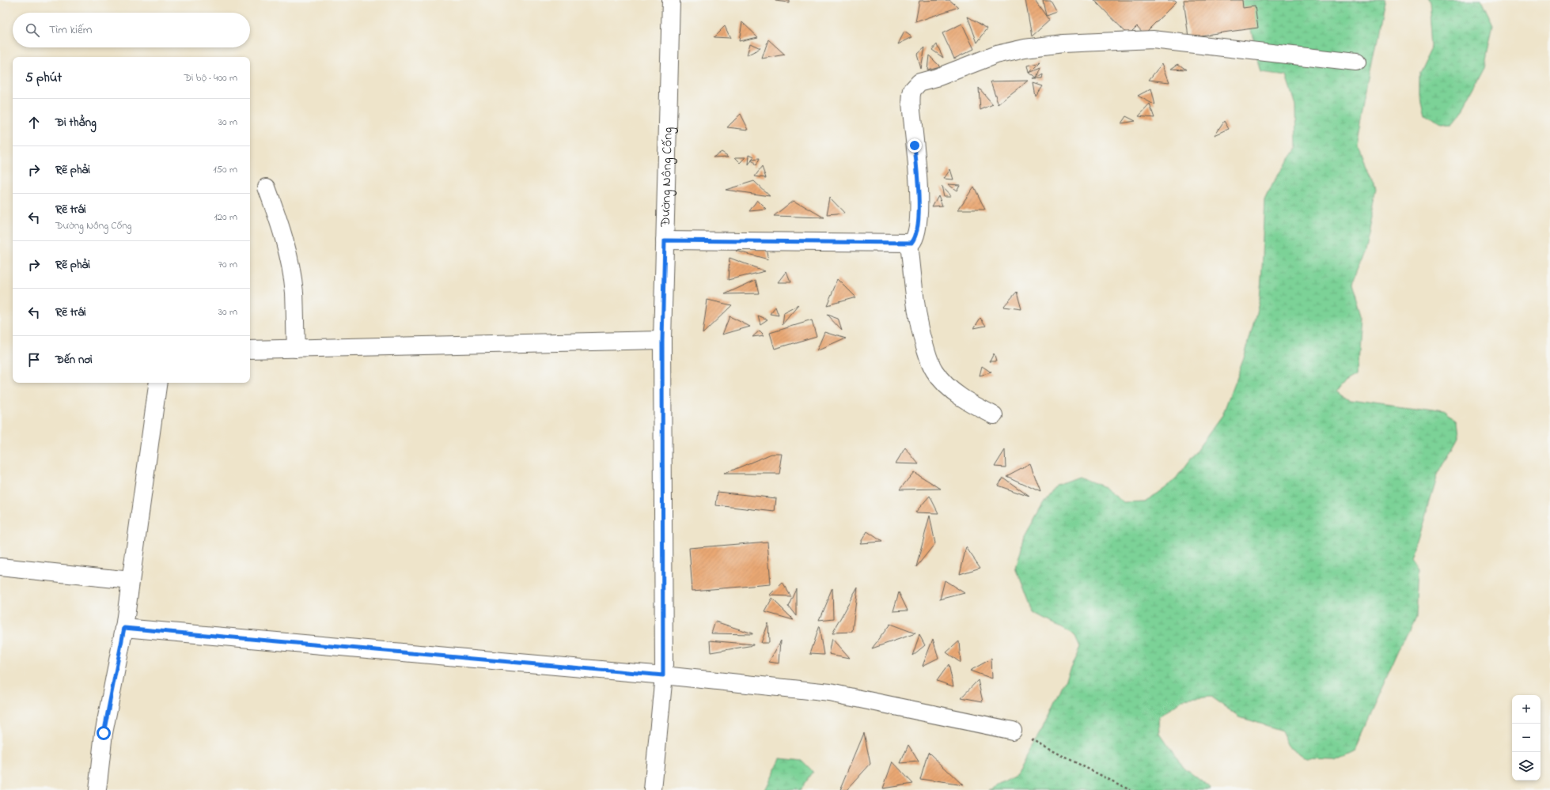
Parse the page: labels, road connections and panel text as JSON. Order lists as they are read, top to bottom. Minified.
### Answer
{"streets":{"street":["Đường Nông Cống"]},"page":{"search":"Tìm kiếm","heading":["5 phút","Đi bộ · 400 m"],"list":[["Đi thẳng","30 m"],["Rẽ phải","150 m"],["Rẽ trái","Đường Nông Cống","120 m"],["Rẽ phải","70 m"],["Rẽ trái","30 m"],"Đến nơi"],"map_buttons":["+","−"]}}
